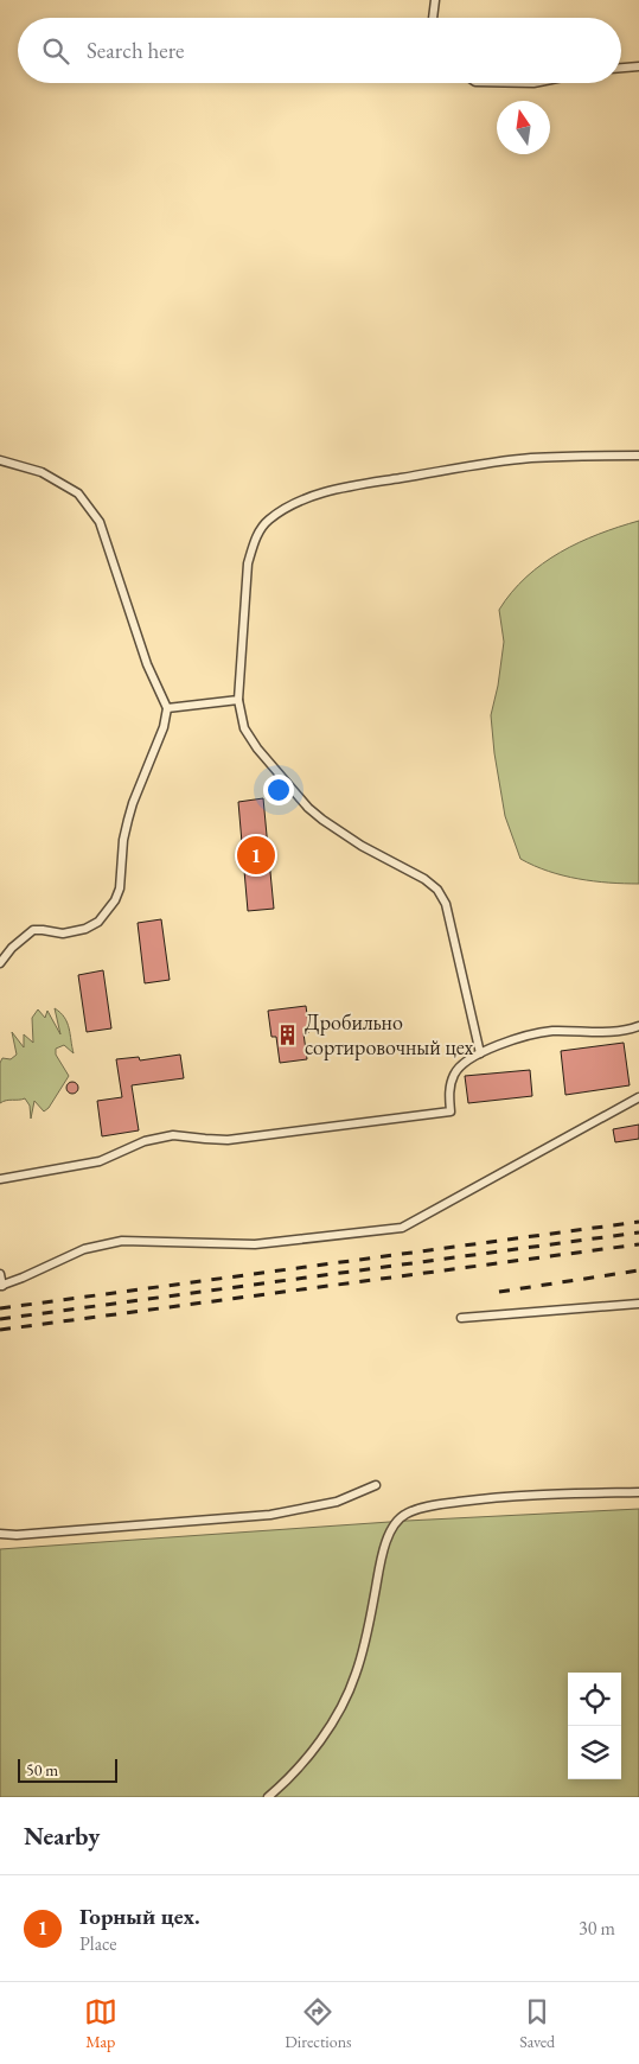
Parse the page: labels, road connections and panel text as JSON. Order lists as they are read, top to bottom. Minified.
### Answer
{"places":{"building":["Дробильно сортировочный цех"]},"scale_bar":"50 m","north":"top","page":{"search":"Search here","pins":"1","scale":"50 m","heading":"Nearby","list":[{"mark":"1","name":"Горный цех.","note":"Place","value":"30 m"}],"nav":["Map","Directions","Saved"]}}
